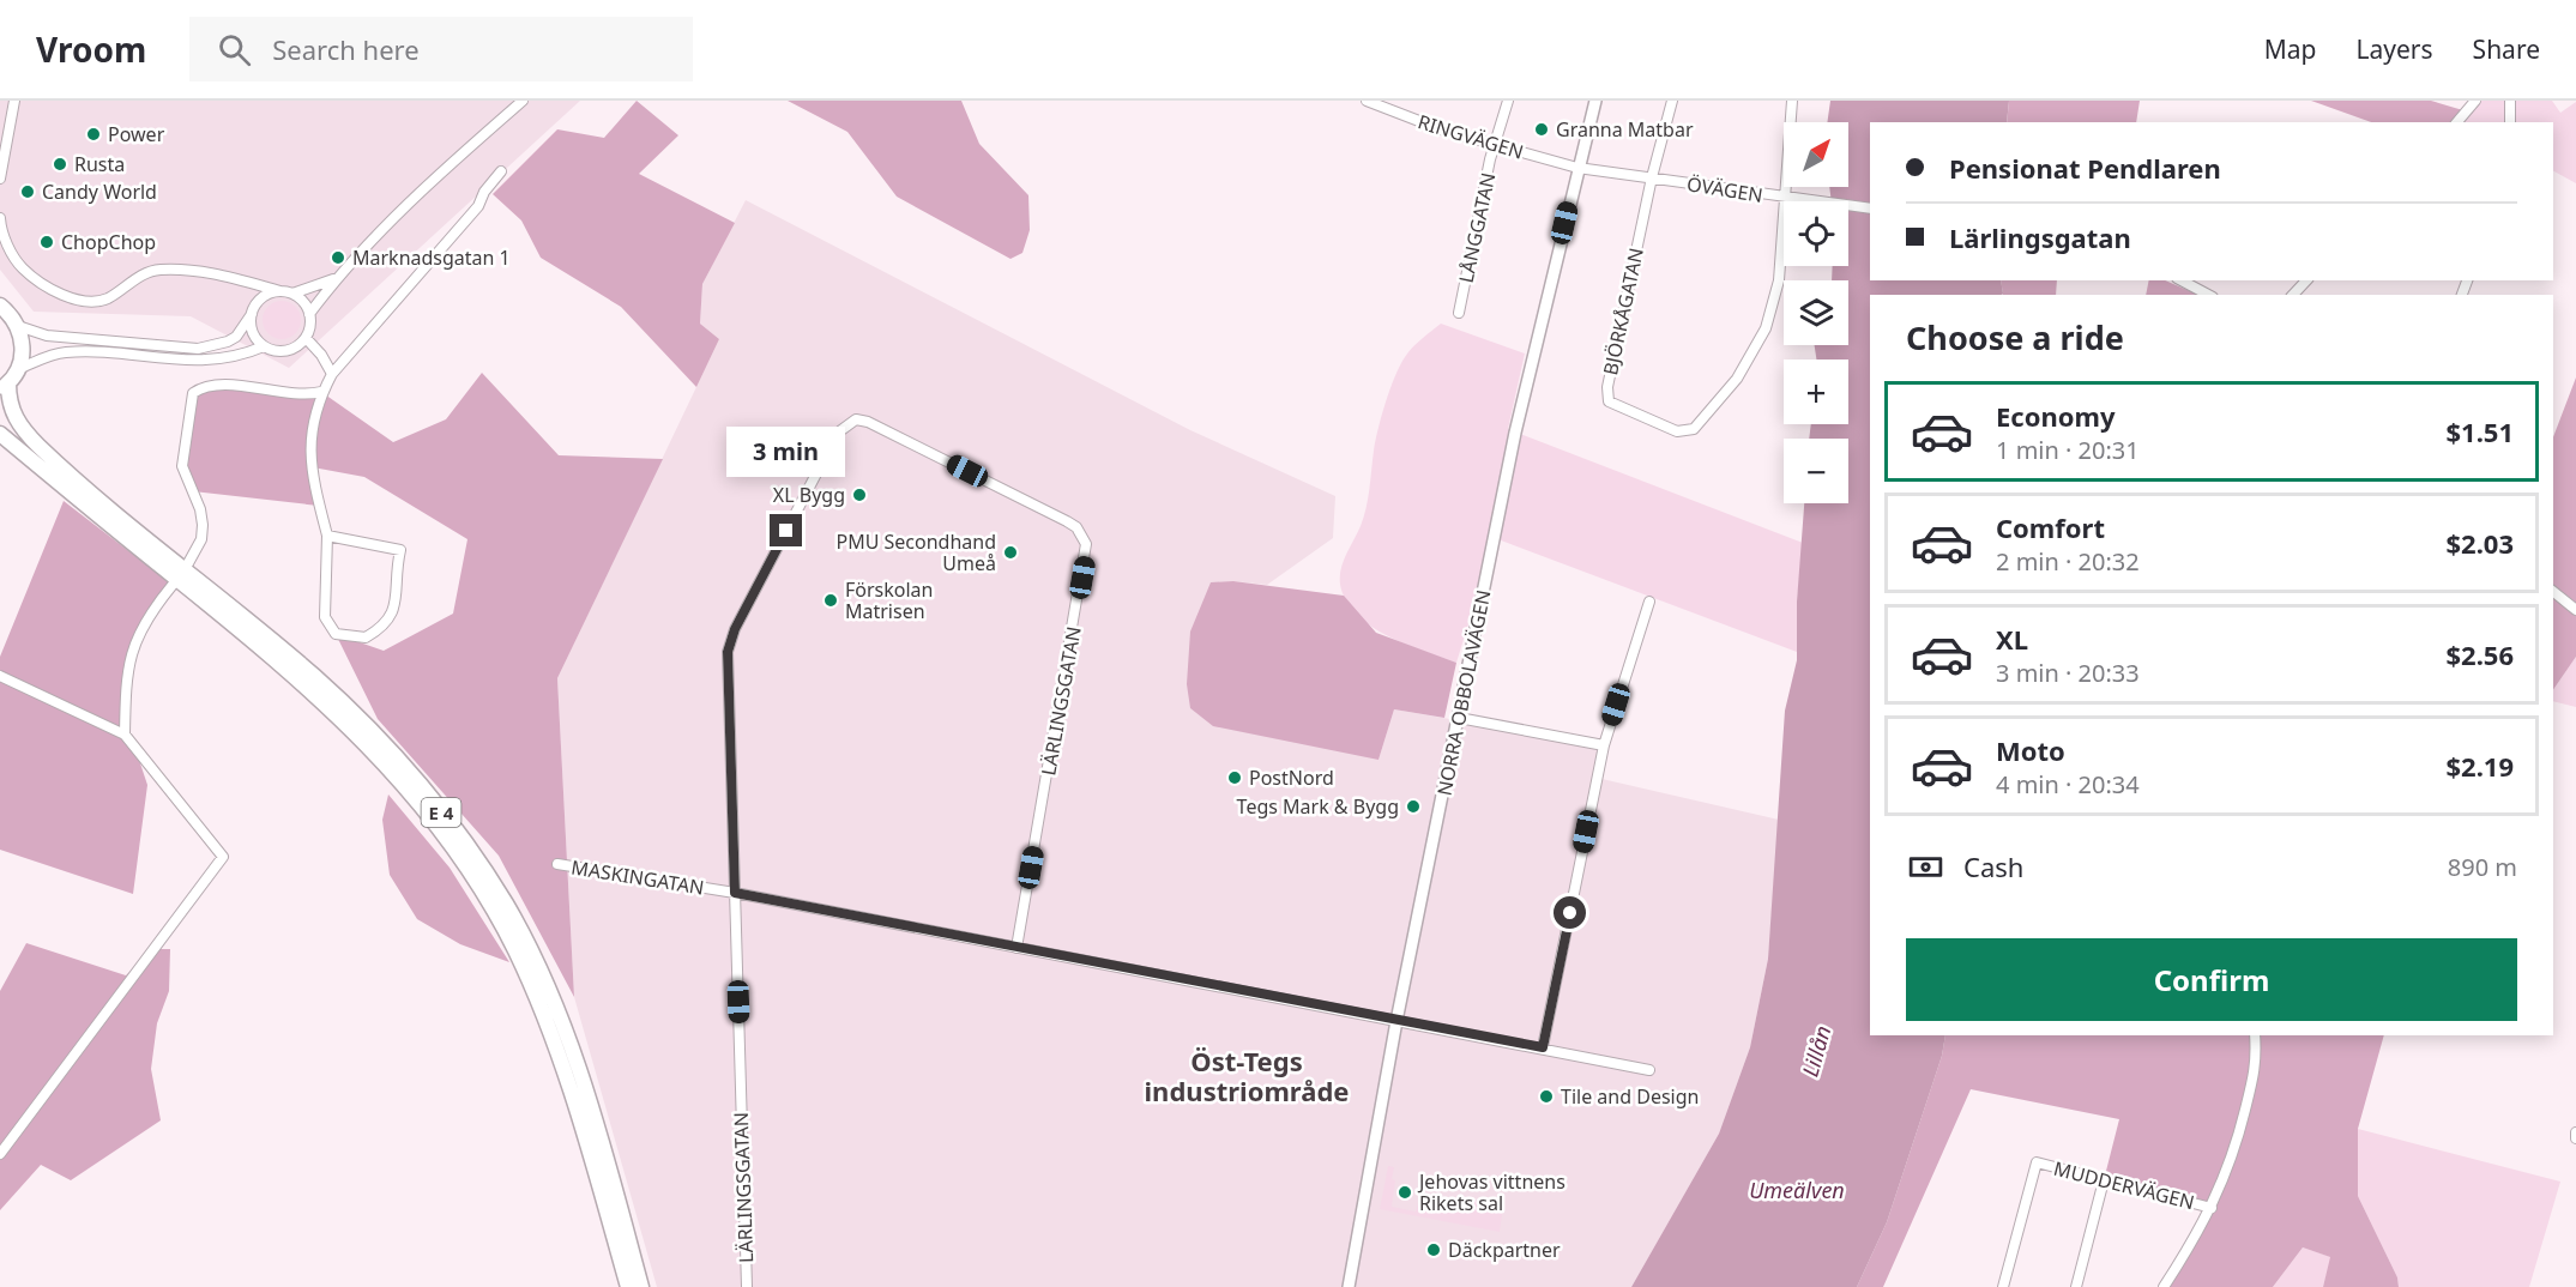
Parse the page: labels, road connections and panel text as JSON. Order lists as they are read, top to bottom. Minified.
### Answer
{"streets":{"highway":["E 4"],"street":["RINGVÄGEN","ÖVÄGEN","LÅNGGATAN","BJÖRKÅGATAN","NORRA OBBOLAVÄGEN","LÄRLINGSGATAN","MASKINGATAN","MUDDERVÄGEN"]},"crossings":[["RINGVÄGEN","ÖVÄGEN"],["RINGVÄGEN","LÅNGGATAN"],["RINGVÄGEN","NORRA OBBOLAVÄGEN"],["ÖVÄGEN","BJÖRKÅGATAN"],["ÖVÄGEN","NORRA OBBOLAVÄGEN"],["NORRA OBBOLAVÄGEN","MASKINGATAN"],["LÄRLINGSGATAN","MASKINGATAN"]],"districts":["Öst-Tegs industriområde"],"water":["Lillån","Umeälven"],"places":["Granna Matbar","Power","Rusta","Candy World","ChopChop","Marknadsgatan 1","XL Bygg","PMU Secondhand Umeå","Förskolan Matrisen","PostNord","Tegs Mark & Bygg","Tile and Design","Jehovas vittnens Rikets sal","Däckpartner"],"north":"top right","page":{"header":"Vroom","search":"Search here","nav":["Map","Layers","Share"],"map_buttons":["+","−"],"banner":["Pensionat Pendlaren","Lärlingsgatan"],"heading":"Choose a ride","list":[{"name":"Economy","note":"1 min · 20:31","value":"$1.51"},{"name":"Comfort","note":"2 min · 20:32","value":"$2.03"},{"name":"XL","note":"3 min · 20:33","value":"$2.56"},{"name":"Moto","note":"4 min · 20:34","value":"$2.19"}],"bubble":"3 min","pay":["Cash","890 m"],"buttons":"Confirm"}}
